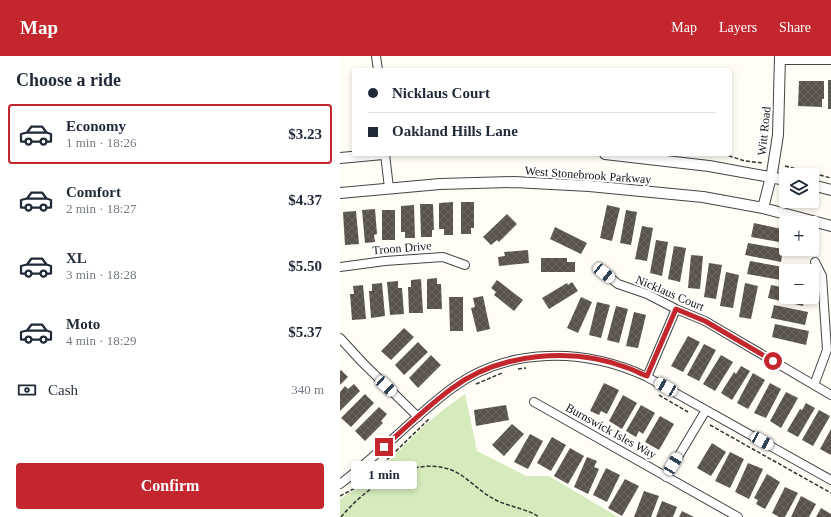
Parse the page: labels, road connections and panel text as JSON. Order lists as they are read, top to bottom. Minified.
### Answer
{"streets":{"street":["Witt Road","West Stonebrook Parkway","Troon Drive","Nicklaus Court","Burnswick Isles Way"]},"crossings":[["Witt Road","West Stonebrook Parkway"]],"page":{"header":"Map","nav":["Map","Layers","Share"],"heading":"Choose a ride","banner":["Nicklaus Court","Oakland Hills Lane"],"list":[{"name":"Economy","note":"1 min · 18:26","value":"$3.23"},{"name":"Comfort","note":"2 min · 18:27","value":"$4.37"},{"name":"XL","note":"3 min · 18:28","value":"$5.50"},{"name":"Moto","note":"4 min · 18:29","value":"$5.37"}],"map_buttons":["+","−"],"pay":["Cash","340 m"],"buttons":"Confirm","bubble":"1 min"}}
